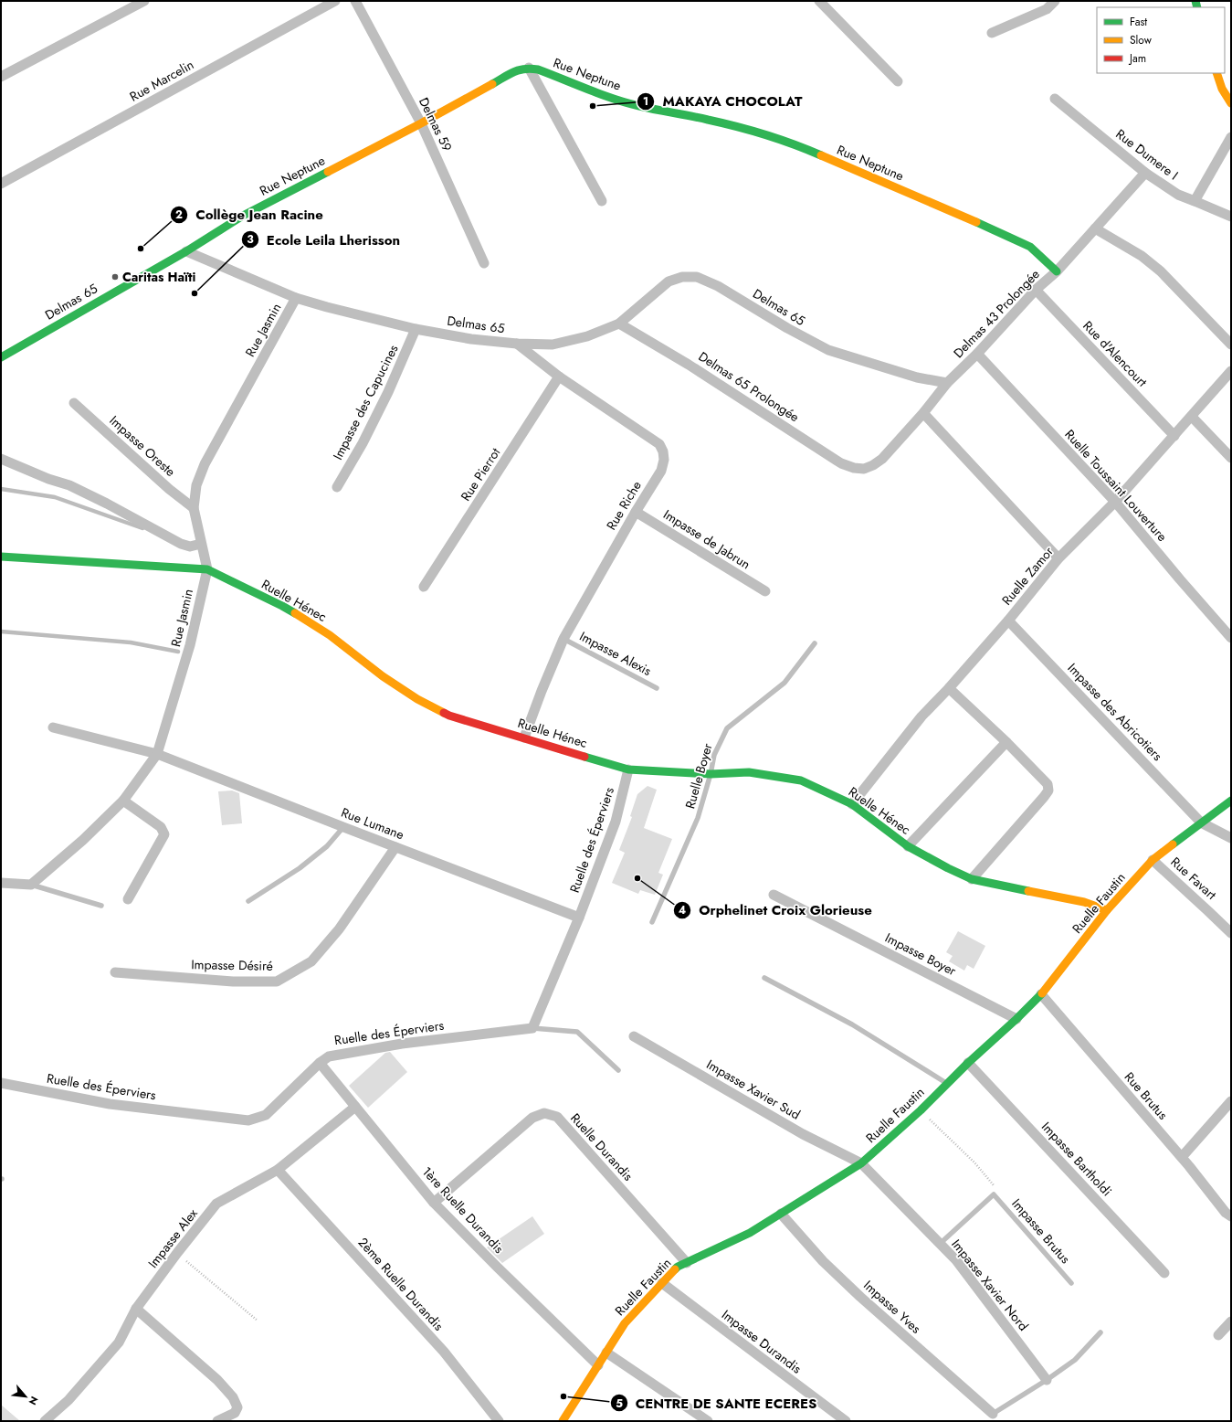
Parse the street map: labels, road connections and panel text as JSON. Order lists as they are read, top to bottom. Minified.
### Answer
{"streets":{"street":["Rue Neptune","Rue Marcelin","Delmas 59","Rue Dumere I","Delmas 65","Delmas 43 Prolongée","Rue Jasmin","Rue d'Alencourt","Delmas 65 Prolongée","Impasse des Capucines","Impasse Oreste","Rue Pierrot","Ruelle Toussaint Louverture","Rue Riche","Impasse de Jabrun","Ruelle Zamor","Ruelle Hénec","Impasse des Abricotiers","Rue Lumane","Ruelle des Éperviers","Rue Favart","Ruelle Faustin","Impasse Boyer","Impasse Désiré","Impasse Xavier Sud","Rue Brutus","Ruelle Durandis","Impasse Bartholdi","1ère Ruelle Durandis","Impasse Alex","2ème Ruelle Durandis","Impasse Xavier Nord","Impasse Yves","Impasse Durandis"],"lane":["Impasse Alexis","Ruelle Boyer","Impasse Brutus"]},"crossings":[["Rue Neptune","Delmas 59"],["Rue Neptune","Delmas 65"],["Rue Neptune","Delmas 43 Prolongée"],["Rue Dumere I","Delmas 43 Prolongée"],["Delmas 65","Delmas 43 Prolongée"],["Delmas 65","Rue Jasmin"],["Delmas 65","Delmas 65 Prolongée"],["Delmas 65","Impasse des Capucines"],["Delmas 65","Rue Riche"],["Delmas 43 Prolongée","Rue d'Alencourt"],["Delmas 43 Prolongée","Delmas 65 Prolongée"],["Delmas 43 Prolongée","Ruelle Toussaint Louverture"],["Rue Jasmin","Impasse Oreste"],["Rue Jasmin","Ruelle Hénec"],["Rue Jasmin","Rue Lumane"],["Rue d'Alencourt","Ruelle Zamor"],["Rue Pierrot","Rue Riche"],["Ruelle Toussaint Louverture","Ruelle Zamor"],["Rue Riche","Impasse de Jabrun"],["Rue Riche","Ruelle Hénec"],["Rue Riche","Impasse Alexis"],["Ruelle Zamor","Ruelle Hénec"],["Ruelle Zamor","Impasse des Abricotiers"],["Ruelle Hénec","Ruelle Boyer"],["Ruelle Hénec","Ruelle des Éperviers"],["Ruelle Hénec","Ruelle Faustin"],["Impasse des Abricotiers","Ruelle Faustin"],["Rue Lumane","Ruelle des Éperviers"],["Rue Lumane","Impasse Désiré"],["Ruelle des Éperviers","1ère Ruelle Durandis"],["Rue Favart","Ruelle Faustin"],["Ruelle Faustin","Impasse Boyer"],["Ruelle Faustin","Impasse Xavier Sud"],["Ruelle Faustin","Rue Brutus"],["Ruelle Faustin","Ruelle Durandis"],["Ruelle Faustin","Impasse Bartholdi"],["Ruelle Faustin","1ère Ruelle Durandis"],["Ruelle Faustin","Impasse Brutus"],["Ruelle Faustin","Impasse Xavier Nord"],["Ruelle Faustin","Impasse Yves"],["Ruelle Faustin","Impasse Durandis"],["Impasse Xavier Sud","Impasse Xavier Nord"],["Ruelle Durandis","1ère Ruelle Durandis"],["1ère Ruelle Durandis","Impasse Alex"],["Impasse Alex","2ème Ruelle Durandis"]],"places":["MAKAYA CHOCOLAT","Collège Jean Racine","Caritas Haïti","Ecole Leila Lherisson","Orphelinet Croix Glorieuse","CENTRE DE SANTE ECERES"],"legend":["Fast","Slow","Jam"],"north":"bottom right"}
